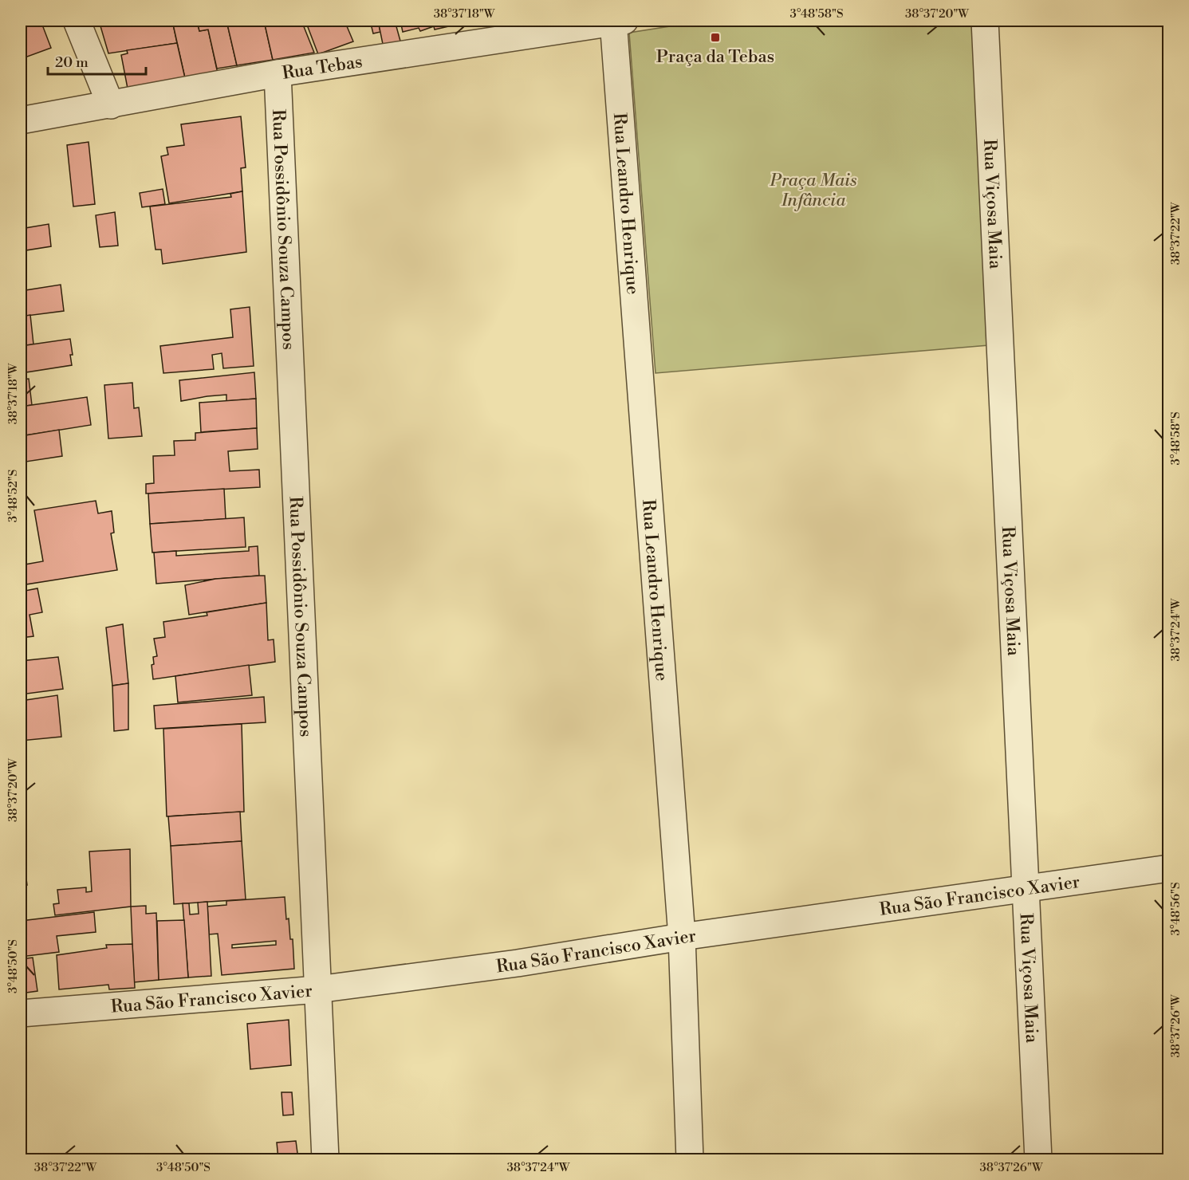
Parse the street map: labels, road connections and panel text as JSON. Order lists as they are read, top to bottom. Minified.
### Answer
{"streets":{"street":["Rua Tebas","Rua Leandro Henrique","Rua Viçosa Maia","Rua Possidônio Souza Campos","Rua São Francisco Xavier"]},"crossings":[["Rua Tebas","Rua Leandro Henrique"],["Rua Tebas","Rua Possidônio Souza Campos"],["Rua Leandro Henrique","Rua São Francisco Xavier"],["Rua Viçosa Maia","Rua São Francisco Xavier"],["Rua Possidônio Souza Campos","Rua São Francisco Xavier"]],"parks":["Praça Mais Infância"],"places":{"transit":["Praça da Tebas"]},"scale_bar":"20 m","coordinates":["38°37'18\"W","3°48'58\"S","38°37'20\"W","38°37'22\"W","3°48'52\"S","38°37'24\"W","3°48'56\"S","3°48'50\"S","38°37'26\"W"]}
